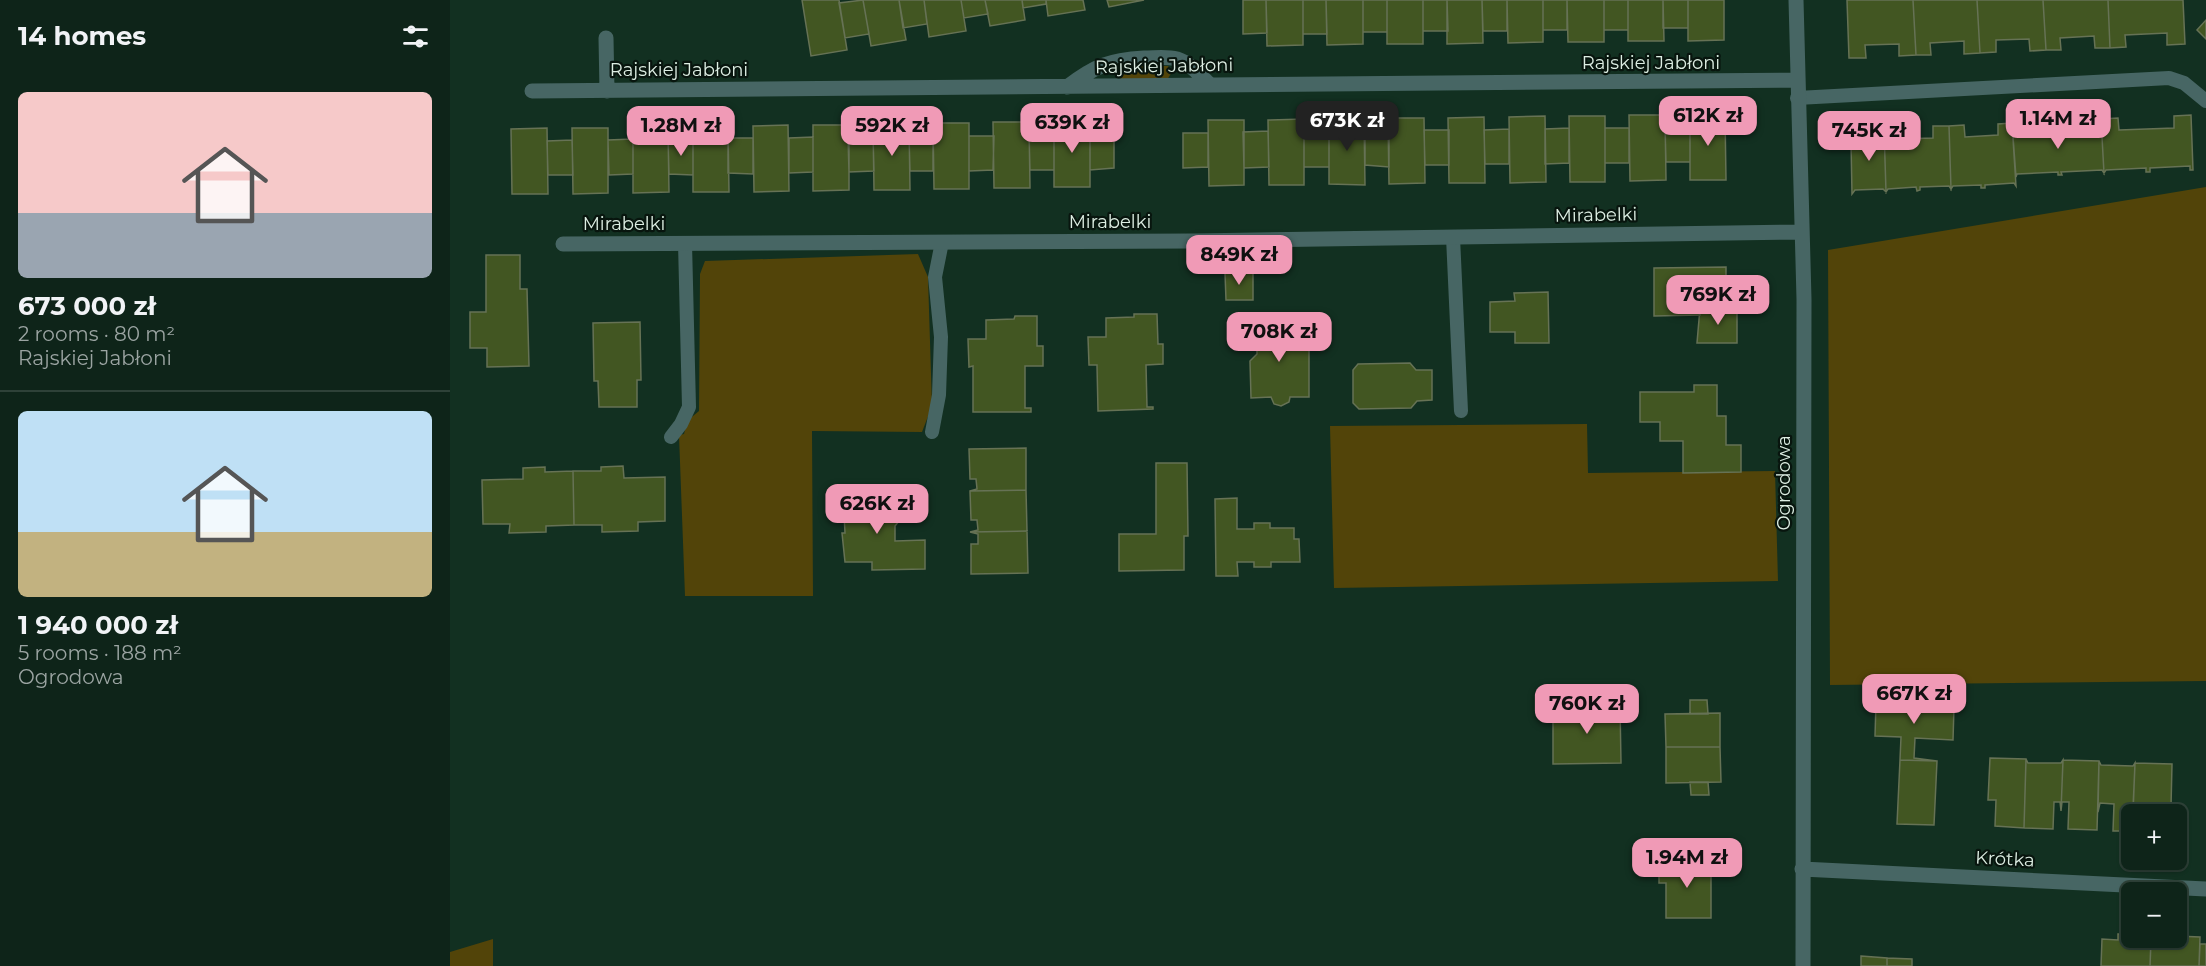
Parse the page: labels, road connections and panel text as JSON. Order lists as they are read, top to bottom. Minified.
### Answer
{"streets":{"street":["Rajskiej Jabłoni","Mirabelki","Ogrodowa","Krótka"]},"crossings":[["Rajskiej Jabłoni","Ogrodowa"],["Mirabelki","Ogrodowa"],["Ogrodowa","Krótka"]],"page":{"heading":"14 homes","list":[{"name":"673 000 zł","note":"2 rooms · 80 m² · Rajskiej Jabłoni"},{"name":"1 940 000 zł","note":"5 rooms · 188 m² · Ogrodowa"}],"price":["612K zł","1.14M zł","673K zł","639K zł","1.28M zł","592K zł","745K zł","849K zł","769K zł","708K zł","626K zł","667K zł","760K zł","1.94M zł"],"map_buttons":["+","−"]}}
